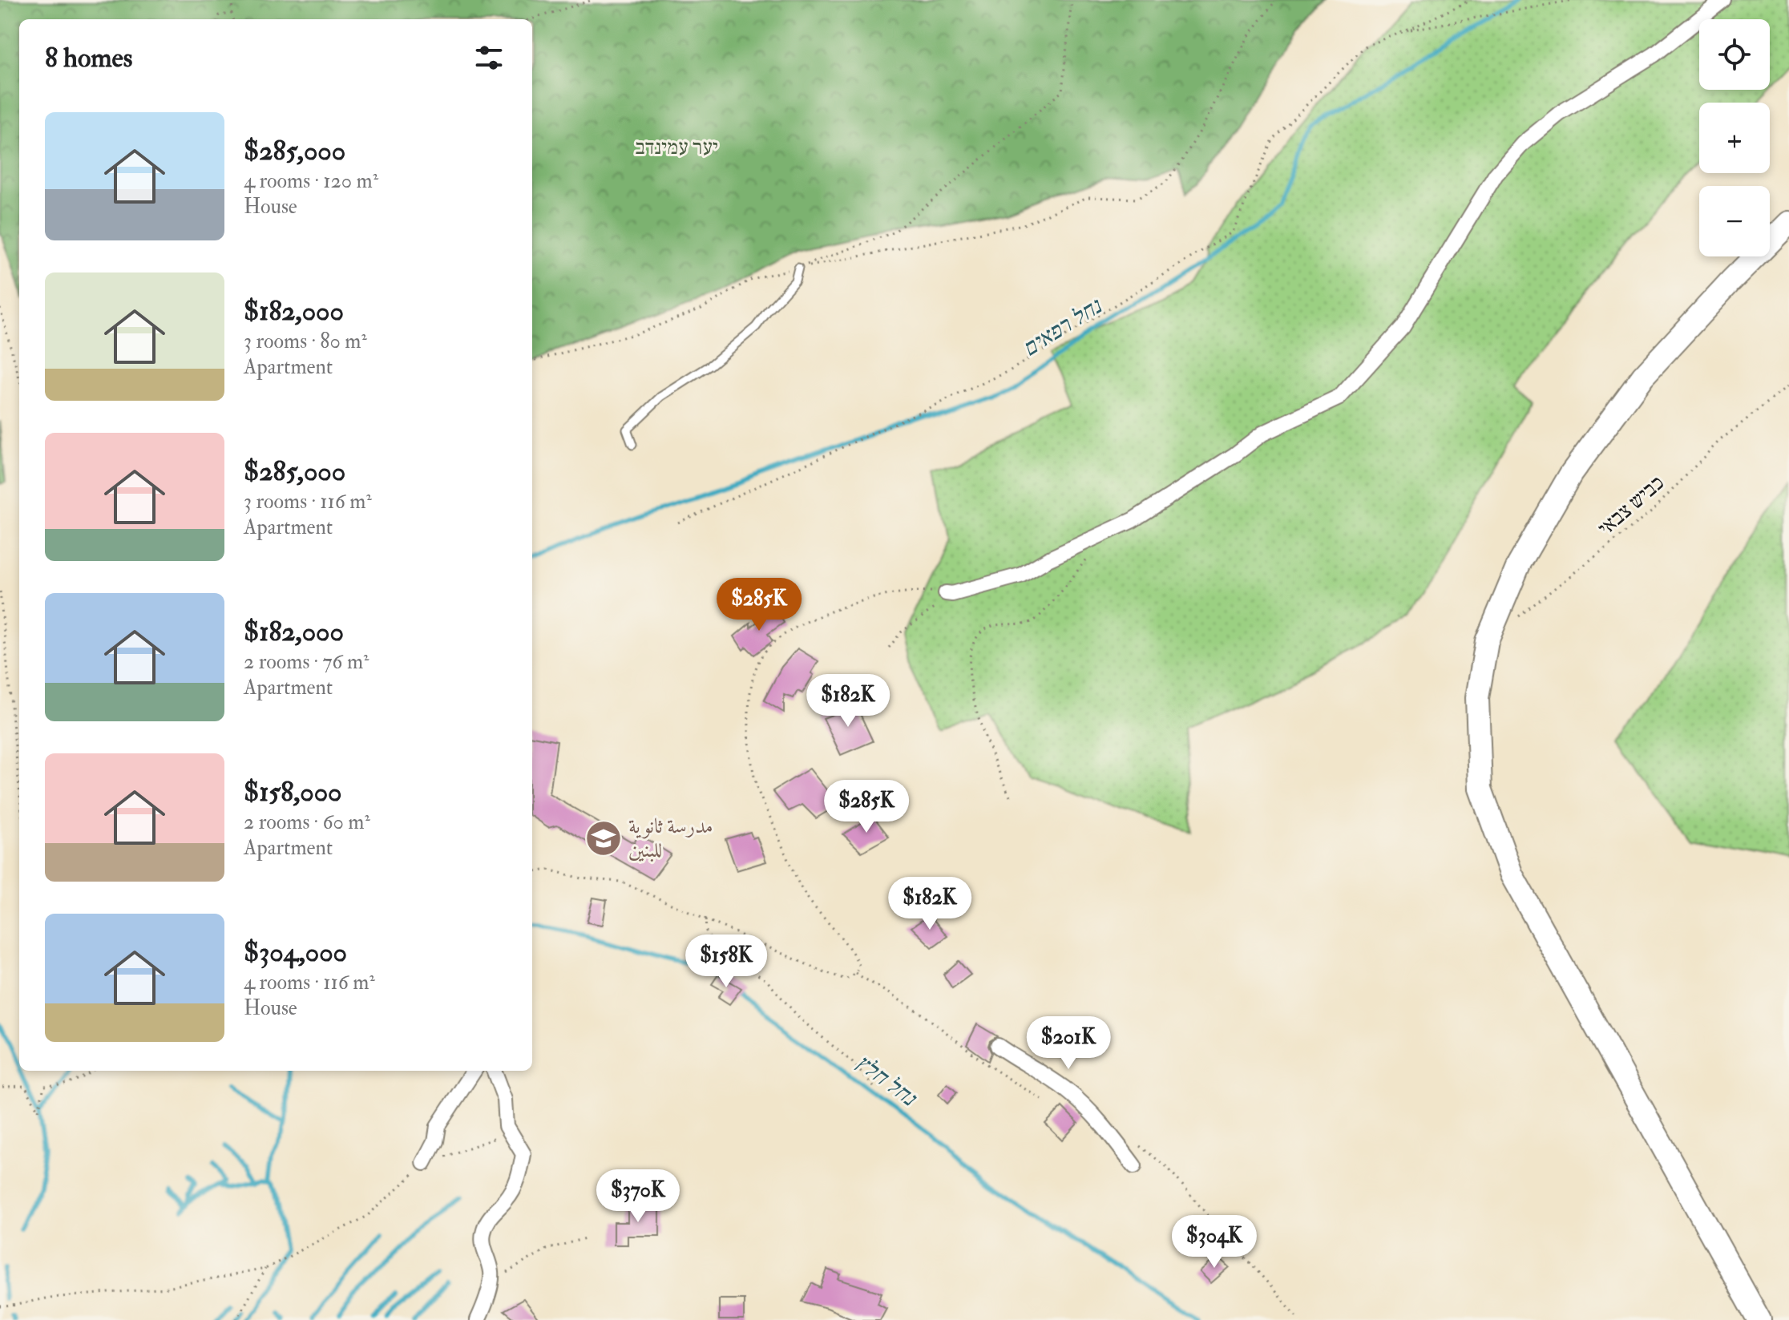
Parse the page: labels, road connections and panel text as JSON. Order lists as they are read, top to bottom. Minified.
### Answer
{"streets":{"path":["כביש צבאי"]},"water":["נחל רפאים","נחל חלץ"],"parks":["יער עמינדב"],"places":{"school or university":["مدرسة ثانوية للبنين"]},"page":{"map_buttons":["+","−"],"heading":"8 homes","list":[{"name":"$285,000","note":"4 rooms · 120 m² · House"},{"name":"$182,000","note":"3 rooms · 80 m² · Apartment"},{"name":"$285,000","note":"3 rooms · 116 m² · Apartment"},{"name":"$182,000","note":"2 rooms · 76 m² · Apartment"},{"name":"$158,000","note":"2 rooms · 60 m² · Apartment"},{"name":"$304,000","note":"4 rooms · 116 m² · House"}],"price":["$285K","$182K","$285K","$182K","$158K","$201K","$370K","$304K"]}}
